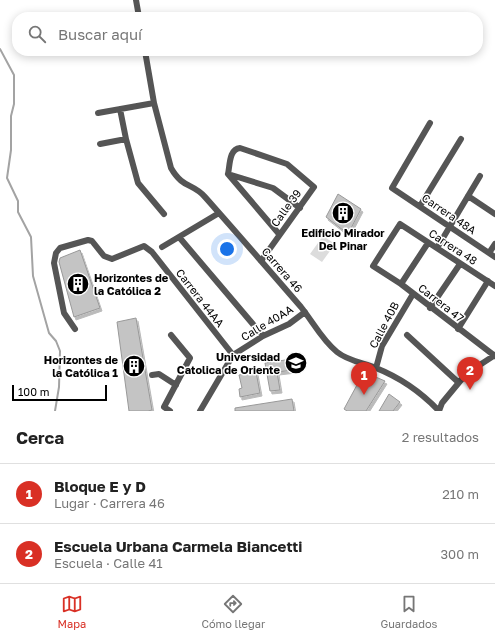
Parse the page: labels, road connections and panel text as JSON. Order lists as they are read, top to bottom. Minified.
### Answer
{"streets":{"street":["Calle 39","Carrera 48A","Carrera 48","Carrera 46","Carrera 44AA","Carrera 47","Calle 40AA","Calle 40B"]},"crossings":[["Calle 39","Carrera 46"],["Carrera 48","Carrera 47"],["Carrera 46","Calle 40AA"],["Carrera 46","Calle 40B"],["Carrera 44AA","Calle 40AA"],["Carrera 47","Calle 40B"]],"places":{"building":["Edificio Mirador Del Pinar","Horizontes de la Católica 2","Horizontes de la Católica 1"],"school or university":["Universidad Catolica de Oriente"]},"scale_bar":"100 m","page":{"search":"Buscar aquí","pins":["2","1"],"scale":"100 m","heading":["Cerca","2 resultados"],"list":[{"mark":"1","name":"Bloque E y D","note":"Lugar · Carrera 46","value":"210 m"},{"mark":"2","name":"Escuela Urbana Carmela Biancetti","note":"Escuela · Calle 41","value":"300 m"}],"nav":["Mapa","Cómo llegar","Guardados"]}}
